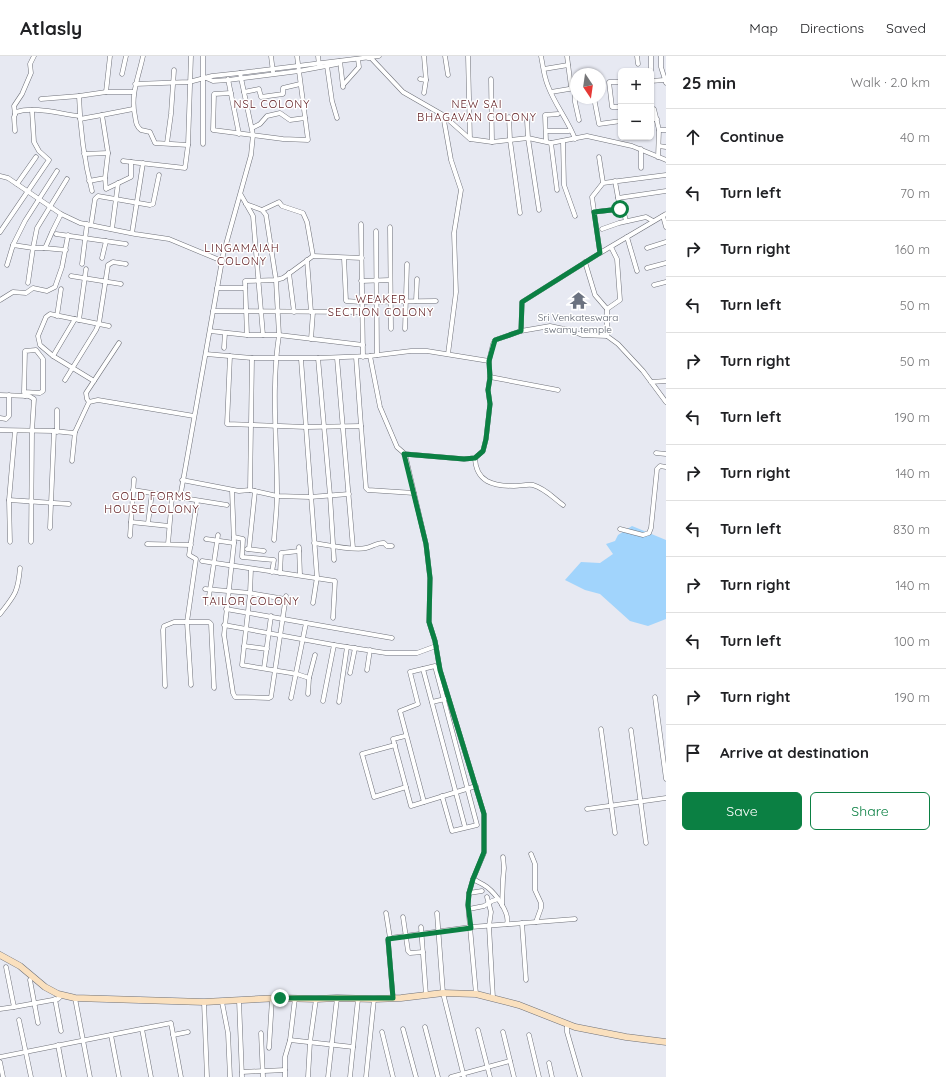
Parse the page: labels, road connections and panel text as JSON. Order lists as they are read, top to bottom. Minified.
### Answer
{"districts":["NSL COLONY","NEW SAI BHAGAVAN COLONY","LINGAMAIAH COLONY","WEAKER SECTION COLONY","GOLD FORMS HOUSE COLONY","TAILOR COLONY"],"places":{"temple":["Sri Venkateswara swamy temple"]},"north":"bottom","page":{"header":"Atlasly","nav":["Map","Directions","Saved"],"heading":["25 min","Walk · 2.0 km"],"map_buttons":["+","−"],"list":[["Continue","40 m"],["Turn left","70 m"],["Turn right","160 m"],["Turn left","50 m"],["Turn right","50 m"],["Turn left","190 m"],["Turn right","140 m"],["Turn left","830 m"],["Turn right","140 m"],["Turn left","100 m"],["Turn right","190 m"],"Arrive at destination"],"buttons":["Save","Share"]}}
